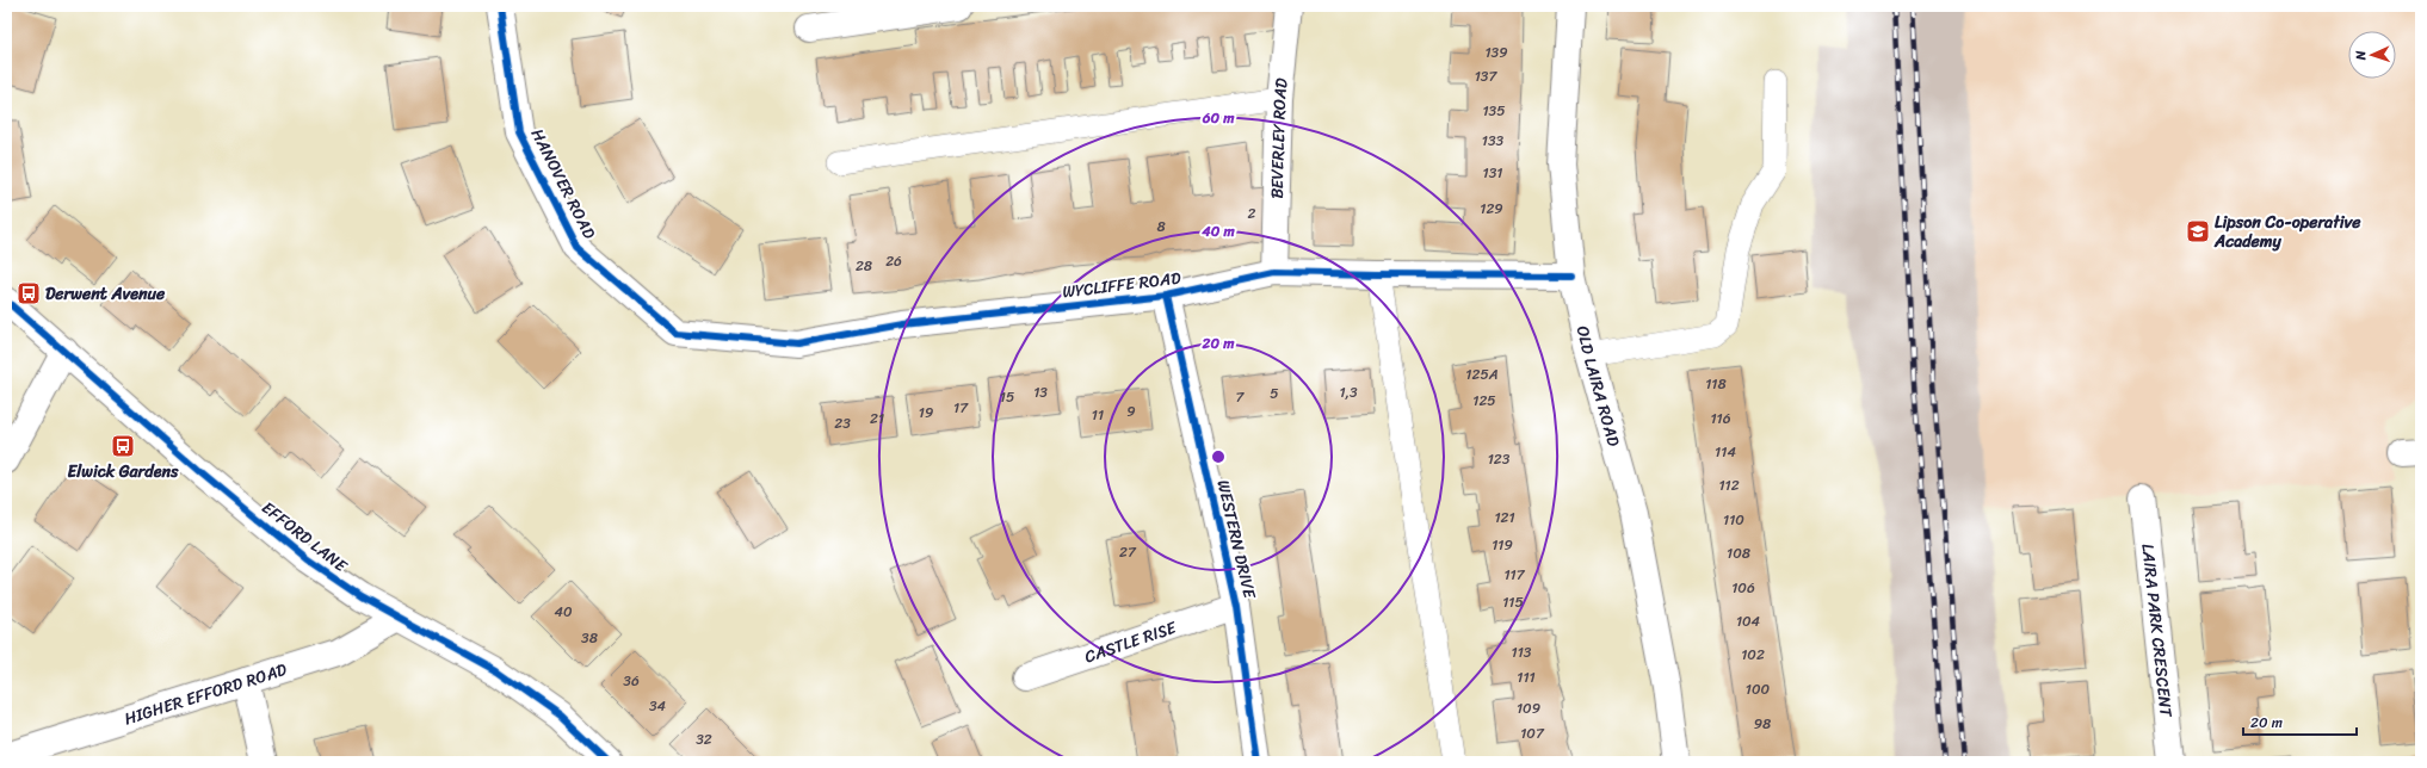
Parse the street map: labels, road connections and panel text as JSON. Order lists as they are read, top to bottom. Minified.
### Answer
{"streets":{"street":["BEVERLEY ROAD","HANOVER ROAD","WYCLIFFE ROAD","OLD LAIRA ROAD","EFFORD LANE","WESTERN DRIVE","LAIRA PARK CRESCENT","CASTLE RISE","HIGHER EFFORD ROAD"]},"crossings":[["BEVERLEY ROAD","WYCLIFFE ROAD"],["HANOVER ROAD","WYCLIFFE ROAD"],["WYCLIFFE ROAD","OLD LAIRA ROAD"],["WYCLIFFE ROAD","WESTERN DRIVE"],["EFFORD LANE","HIGHER EFFORD ROAD"],["WESTERN DRIVE","CASTLE RISE"]],"places":{"school or university":["Lipson Co-operative Academy"],"bus stop":["Derwent Avenue","Elwick Gardens"]},"house_numbers":["139","137","135","133","131","129","2","8","26","28","125A","118","13","1,3","5","15","7","125","17","9","19","11","21","116","23","114","123","112","121","110","119","27","108","117","106","115","40","104","38","113","102","111","36","100","34","109","98","107","32"],"scale_bar":"20 m","north":"left","rings":["60 m","40 m","20 m"]}
